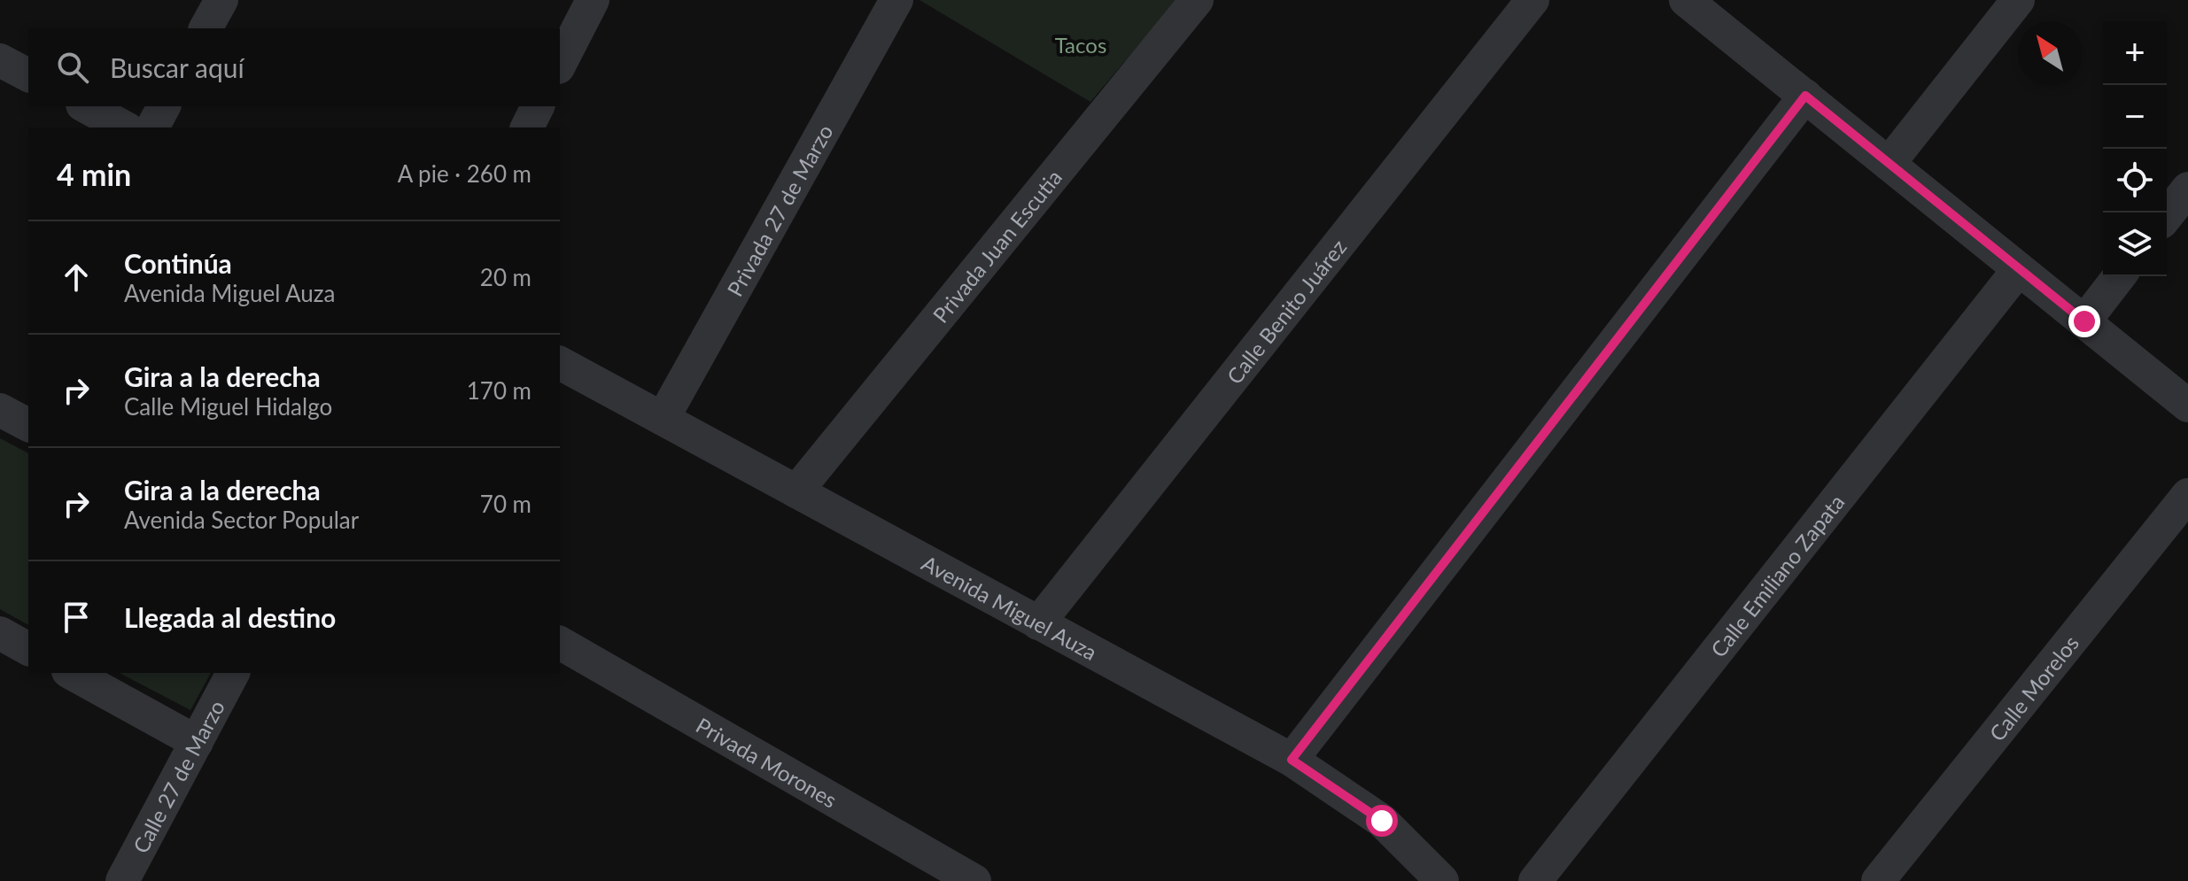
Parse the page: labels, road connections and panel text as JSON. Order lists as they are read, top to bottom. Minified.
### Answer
{"streets":{"street":["Privada 27 de Marzo","Privada Juan Escutia","Calle Benito Juárez","Calle Emiliano Zapata","Avenida Miguel Auza","Calle Morelos","Privada Morones","Calle 27 de Marzo"]},"crossings":[["Privada 27 de Marzo","Avenida Miguel Auza"],["Privada Juan Escutia","Avenida Miguel Auza"],["Calle Benito Juárez","Avenida Miguel Auza"]],"parks":["Tacos"],"north":"top left","page":{"map_buttons":["+","−"],"search":"Buscar aquí","heading":["4 min","A pie · 260 m"],"list":[["Continúa","Avenida Miguel Auza","20 m"],["Gira a la derecha","Calle Miguel Hidalgo","170 m"],["Gira a la derecha","Avenida Sector Popular","70 m"],"Llegada al destino"]}}
